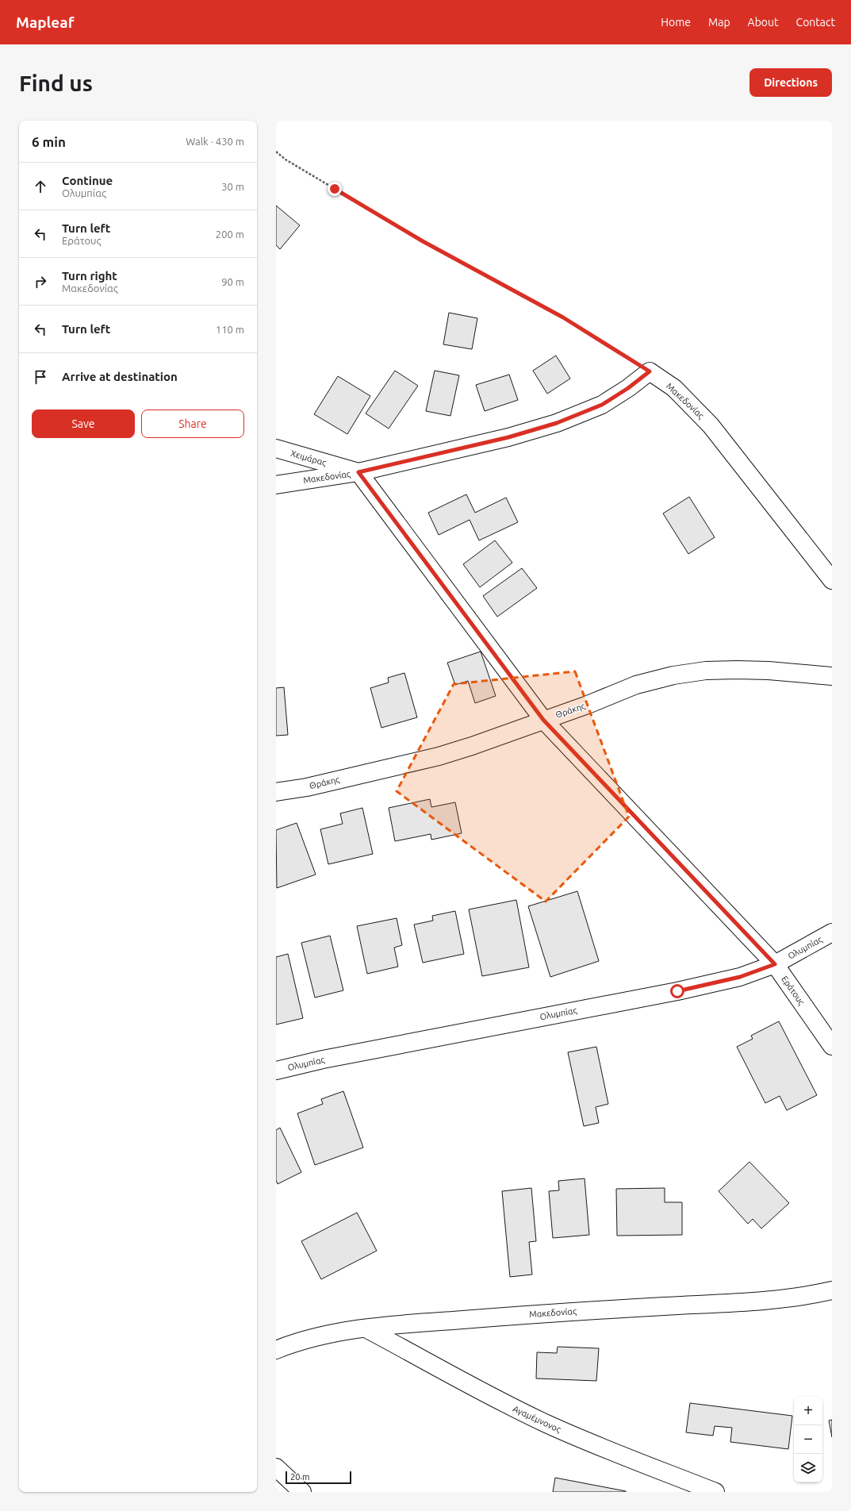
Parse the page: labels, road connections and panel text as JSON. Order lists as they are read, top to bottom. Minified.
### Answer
{"streets":{"street":["Μακεδονίας","Χειμάρας","Θράκης","Ολυμπίας","Εράτους","Αγαμέμνονος"]},"crossings":[["Μακεδονίας","Χειμάρας"],["Μακεδονίας","Εράτους"],["Μακεδονίας","Αγαμέμνονος"],["Χειμάρας","Εράτους"],["Θράκης","Εράτους"],["Ολυμπίας","Εράτους"]],"scale_bar":"20 m","page":{"header":"Mapleaf","nav":["Home","Map","About","Contact"],"buttons":["Directions",["Save","Share"]],"title":"Find us","heading":["6 min","Walk · 430 m"],"list":[["Continue","Ολυμπίας","30 m"],["Turn left","Εράτους","200 m"],["Turn right","Μακεδονίας","90 m"],["Turn left","110 m"],"Arrive at destination"],"map_buttons":["+","−"],"scale":"20 m"}}
